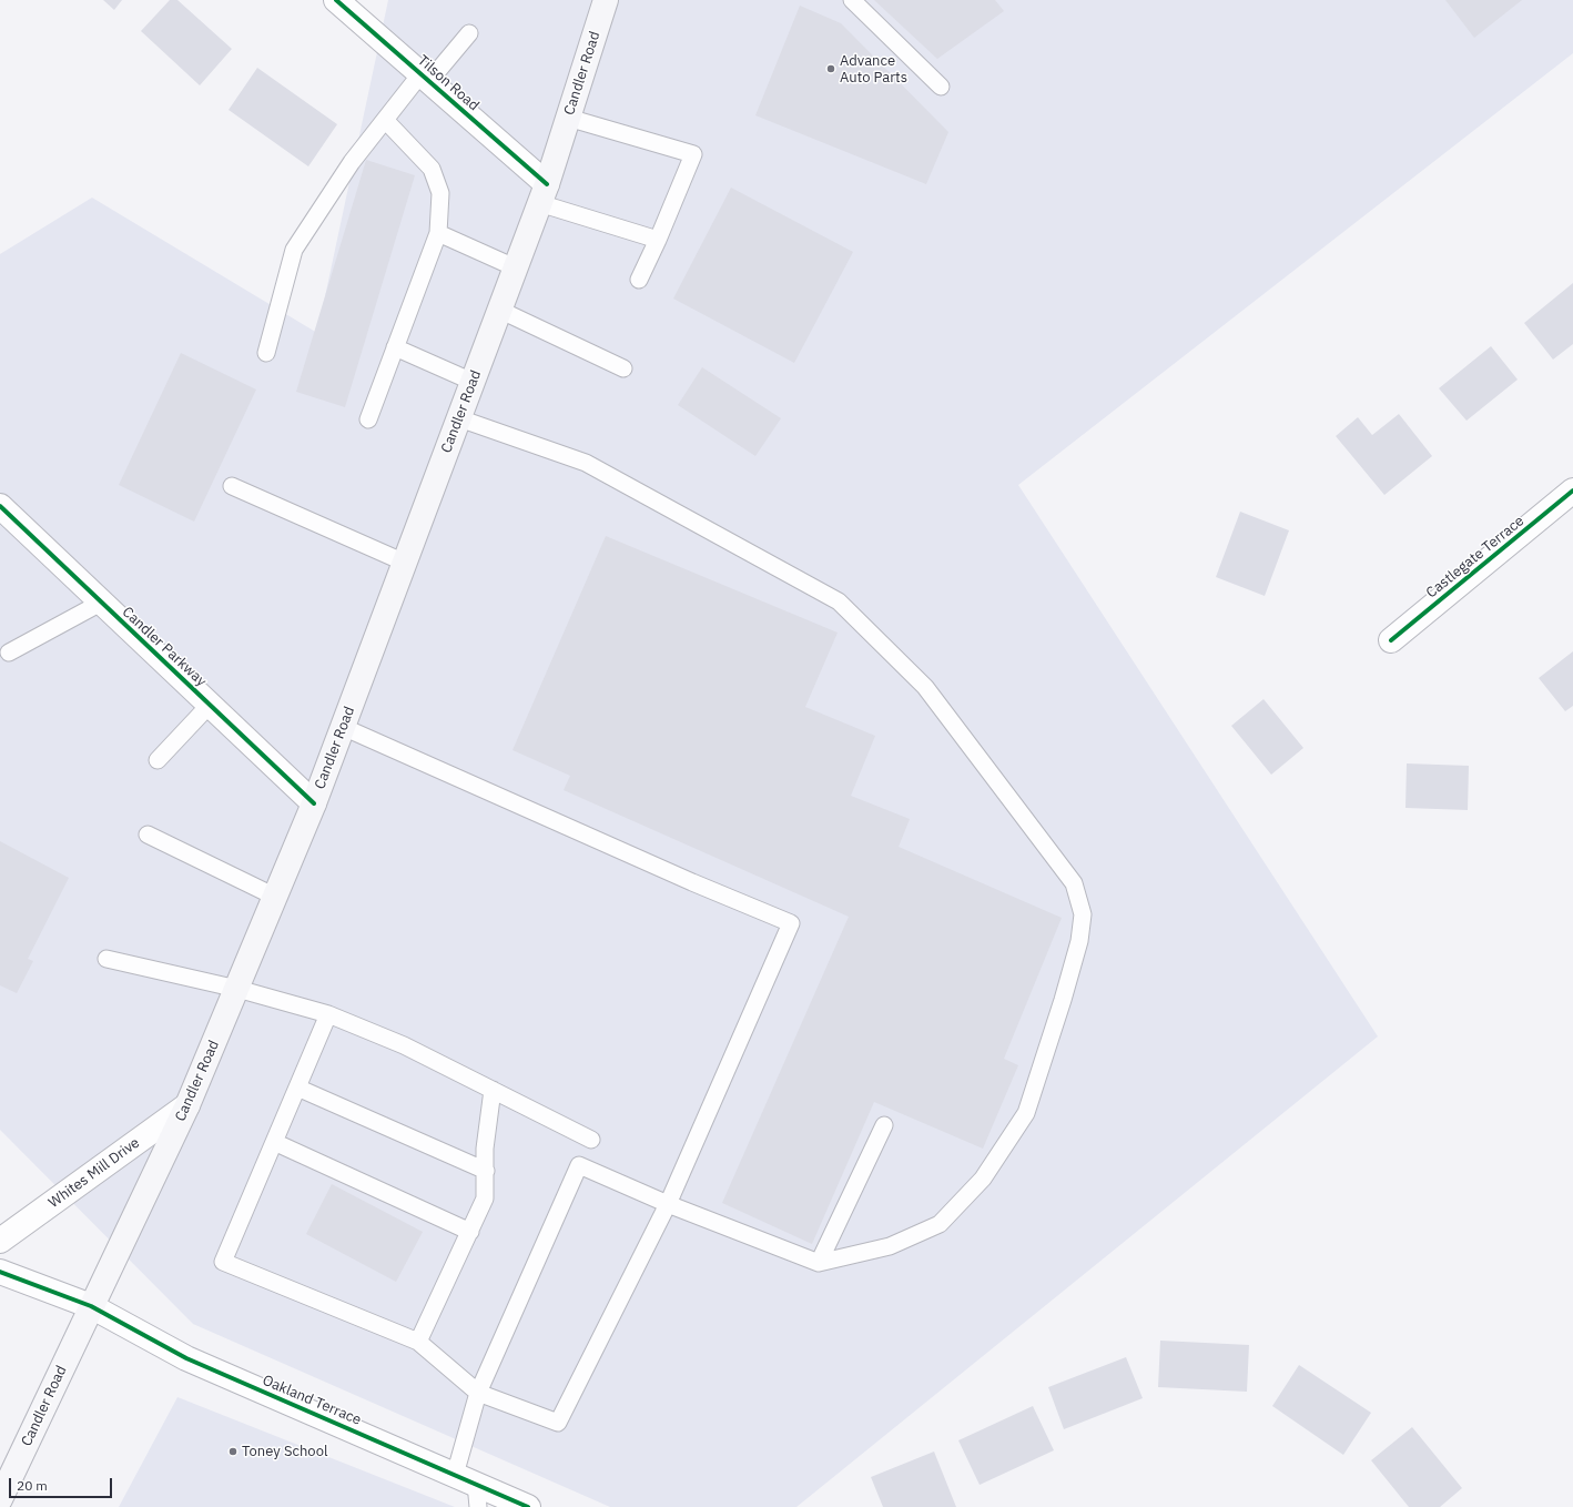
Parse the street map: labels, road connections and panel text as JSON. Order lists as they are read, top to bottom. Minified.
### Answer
{"streets":{"main road":["Candler Road"],"street":["Tilson Road","Castlegate Terrace","Candler Parkway","Whites Mill Drive","Oakland Terrace"]},"crossings":[["Candler Road","Tilson Road"],["Candler Road","Candler Parkway"],["Candler Road","Whites Mill Drive"],["Candler Road","Oakland Terrace"]],"places":["Advance Auto Parts","Toney School"],"scale_bar":"20 m"}
